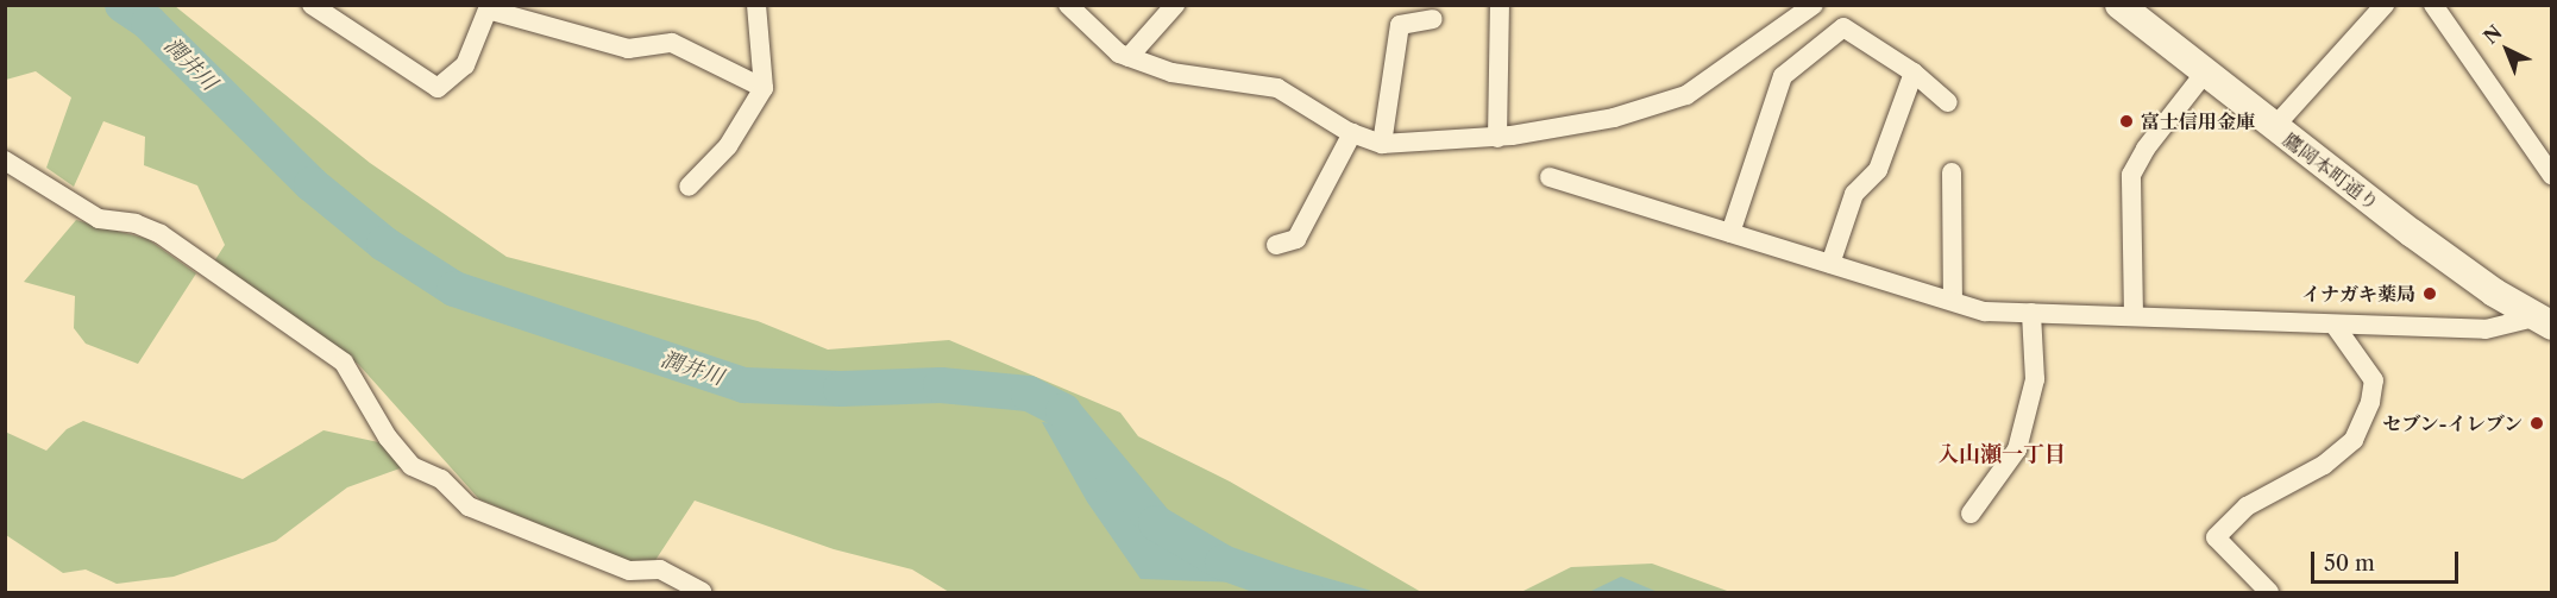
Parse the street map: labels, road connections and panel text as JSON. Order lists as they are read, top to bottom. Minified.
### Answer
{"streets":{"main road":["鷹岡本町通り"]},"districts":["入山瀬一丁目"],"water":["潤井川"],"places":["富士信用金庫","イナガキ薬局","セブン-イレブン"],"scale_bar":"50 m","north":"top left"}
